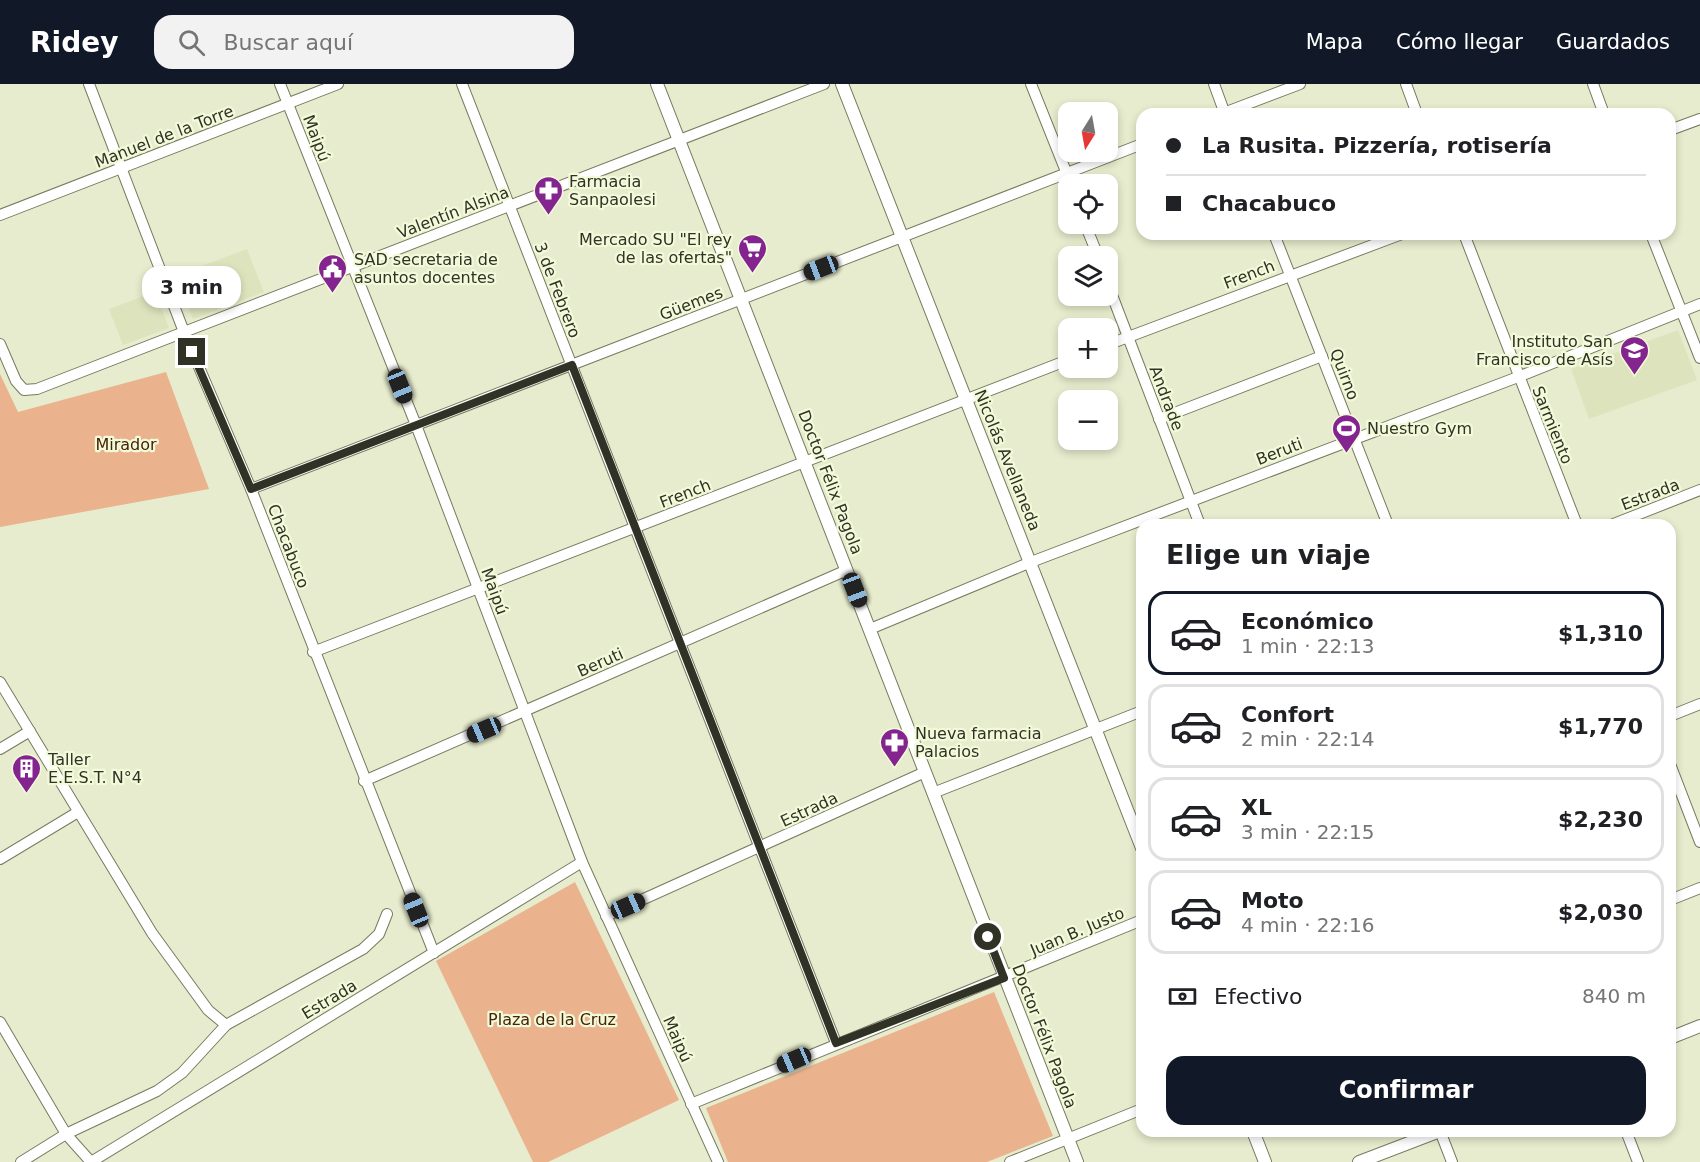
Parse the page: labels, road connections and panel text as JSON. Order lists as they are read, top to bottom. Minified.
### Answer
{"streets":{"street":["Manuel de la Torre","Maipú","Valentín Alsina","French","3 de Febrero","Güemes","Quirno","Andrade","Sarmiento","Beruti","Nicolás Avellaneda","Doctor Félix Pagola","Estrada","Chacabuco","Juan B. Justo"]},"crossings":[["Manuel de la Torre","Maipú"],["Manuel de la Torre","Chacabuco"],["Maipú","Valentín Alsina"],["Maipú","French"],["Maipú","Güemes"],["Maipú","Beruti"],["Maipú","Estrada"],["Maipú","Juan B. Justo"],["Valentín Alsina","3 de Febrero"],["Valentín Alsina","Doctor Félix Pagola"],["Valentín Alsina","Chacabuco"],["French","3 de Febrero"],["French","Quirno"],["French","Andrade"],["French","Nicolás Avellaneda"],["French","Doctor Félix Pagola"],["French","Chacabuco"],["3 de Febrero","Güemes"],["3 de Febrero","Beruti"],["3 de Febrero","Estrada"],["3 de Febrero","Juan B. Justo"],["Güemes","Nicolás Avellaneda"],["Güemes","Doctor Félix Pagola"],["Güemes","Chacabuco"],["Quirno","Beruti"],["Andrade","Beruti"],["Sarmiento","Beruti"],["Beruti","Nicolás Avellaneda"],["Beruti","Doctor Félix Pagola"],["Beruti","Chacabuco"],["Doctor Félix Pagola","Estrada"],["Doctor Félix Pagola","Juan B. Justo"],["Estrada","Chacabuco"]],"parks":["Mirador","Plaza de la Cruz"],"places":{"pharmacy":["Farmacia Sanpaolesi","Nueva farmacia Palacios"],"supermarket":["Mercado SU \"El rey de las ofertas\""],"public building":["SAD secretaria de asuntos docentes"],"school or university":["Instituto San Francisco de Asís"],"sports":["Nuestro Gym"],"building":["Taller E.E.S.T. N°4"]},"north":"bottom","page":{"header":"Ridey","search":"Buscar aquí","nav":["Mapa","Cómo llegar","Guardados"],"map_buttons":["+","−"],"banner":["La Rusita. Pizzería, rotisería","Chacabuco"],"bubble":"3 min","heading":"Elige un viaje","list":[{"name":"Económico","note":"1 min · 22:13","value":"$1,310"},{"name":"Confort","note":"2 min · 22:14","value":"$1,770"},{"name":"XL","note":"3 min · 22:15","value":"$2,230"},{"name":"Moto","note":"4 min · 22:16","value":"$2,030"}],"pay":["Efectivo","840 m"],"buttons":"Confirmar"}}
